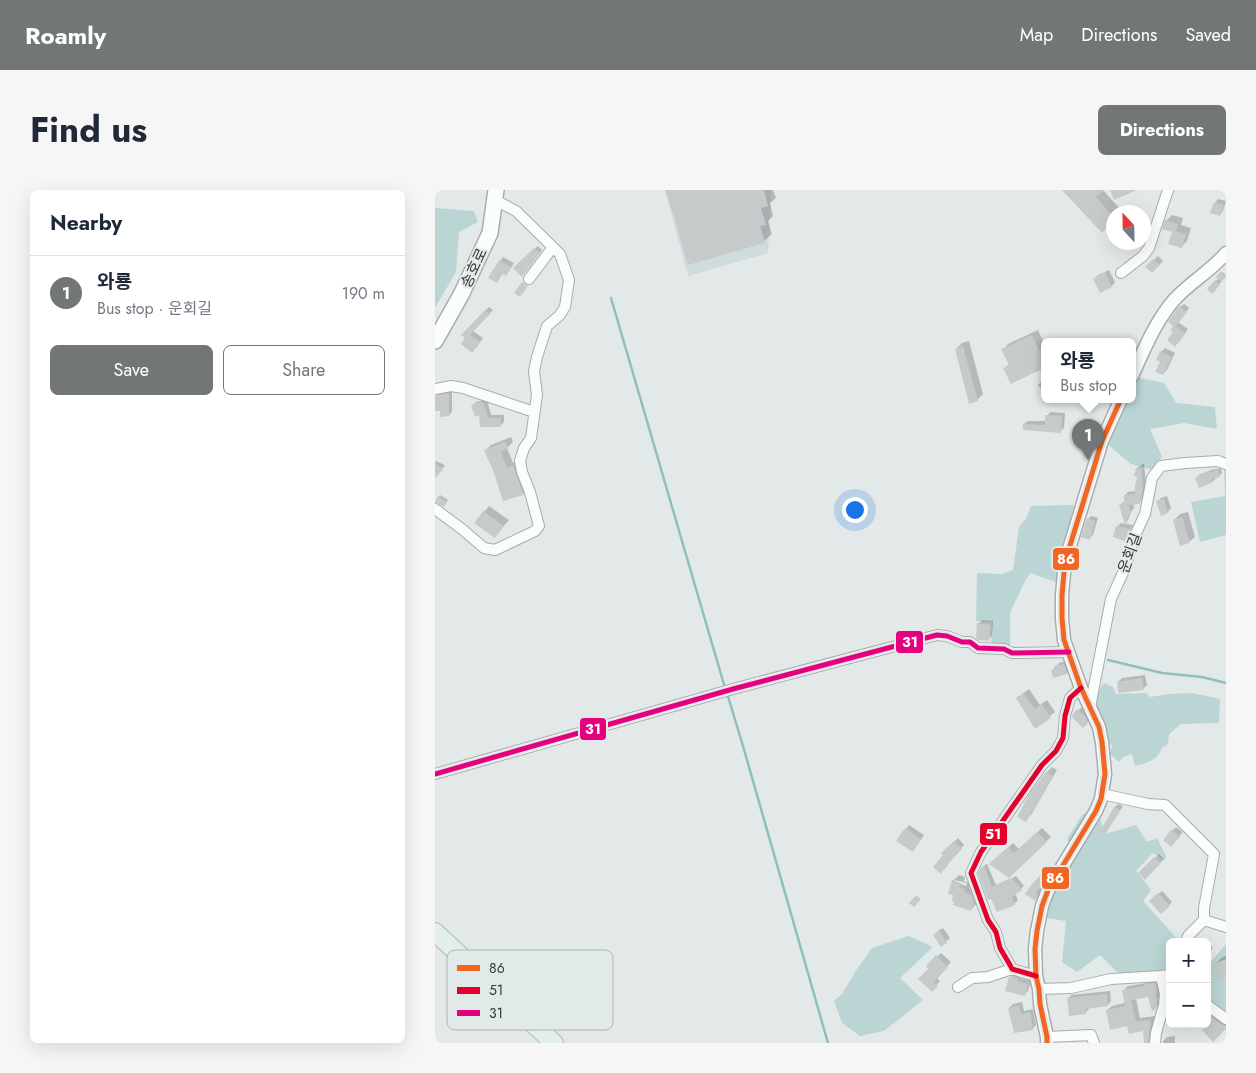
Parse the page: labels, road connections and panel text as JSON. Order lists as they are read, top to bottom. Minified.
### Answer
{"streets":{"main road":["송호로"],"street":["운회길"]},"lines":["transit line 86","transit line 31","transit line 51"],"legend":["86","51","31"],"north":"top","page":{"header":"Roamly","nav":["Map","Directions","Saved"],"title":"Find us","buttons":["Directions",["Save","Share"]],"heading":"Nearby","list":[{"mark":"1","name":"와룡","note":"Bus stop · 운회길","value":"190 m"}],"popup":["와룡","Bus stop"],"pins":"1","map_buttons":["+","−"]}}
